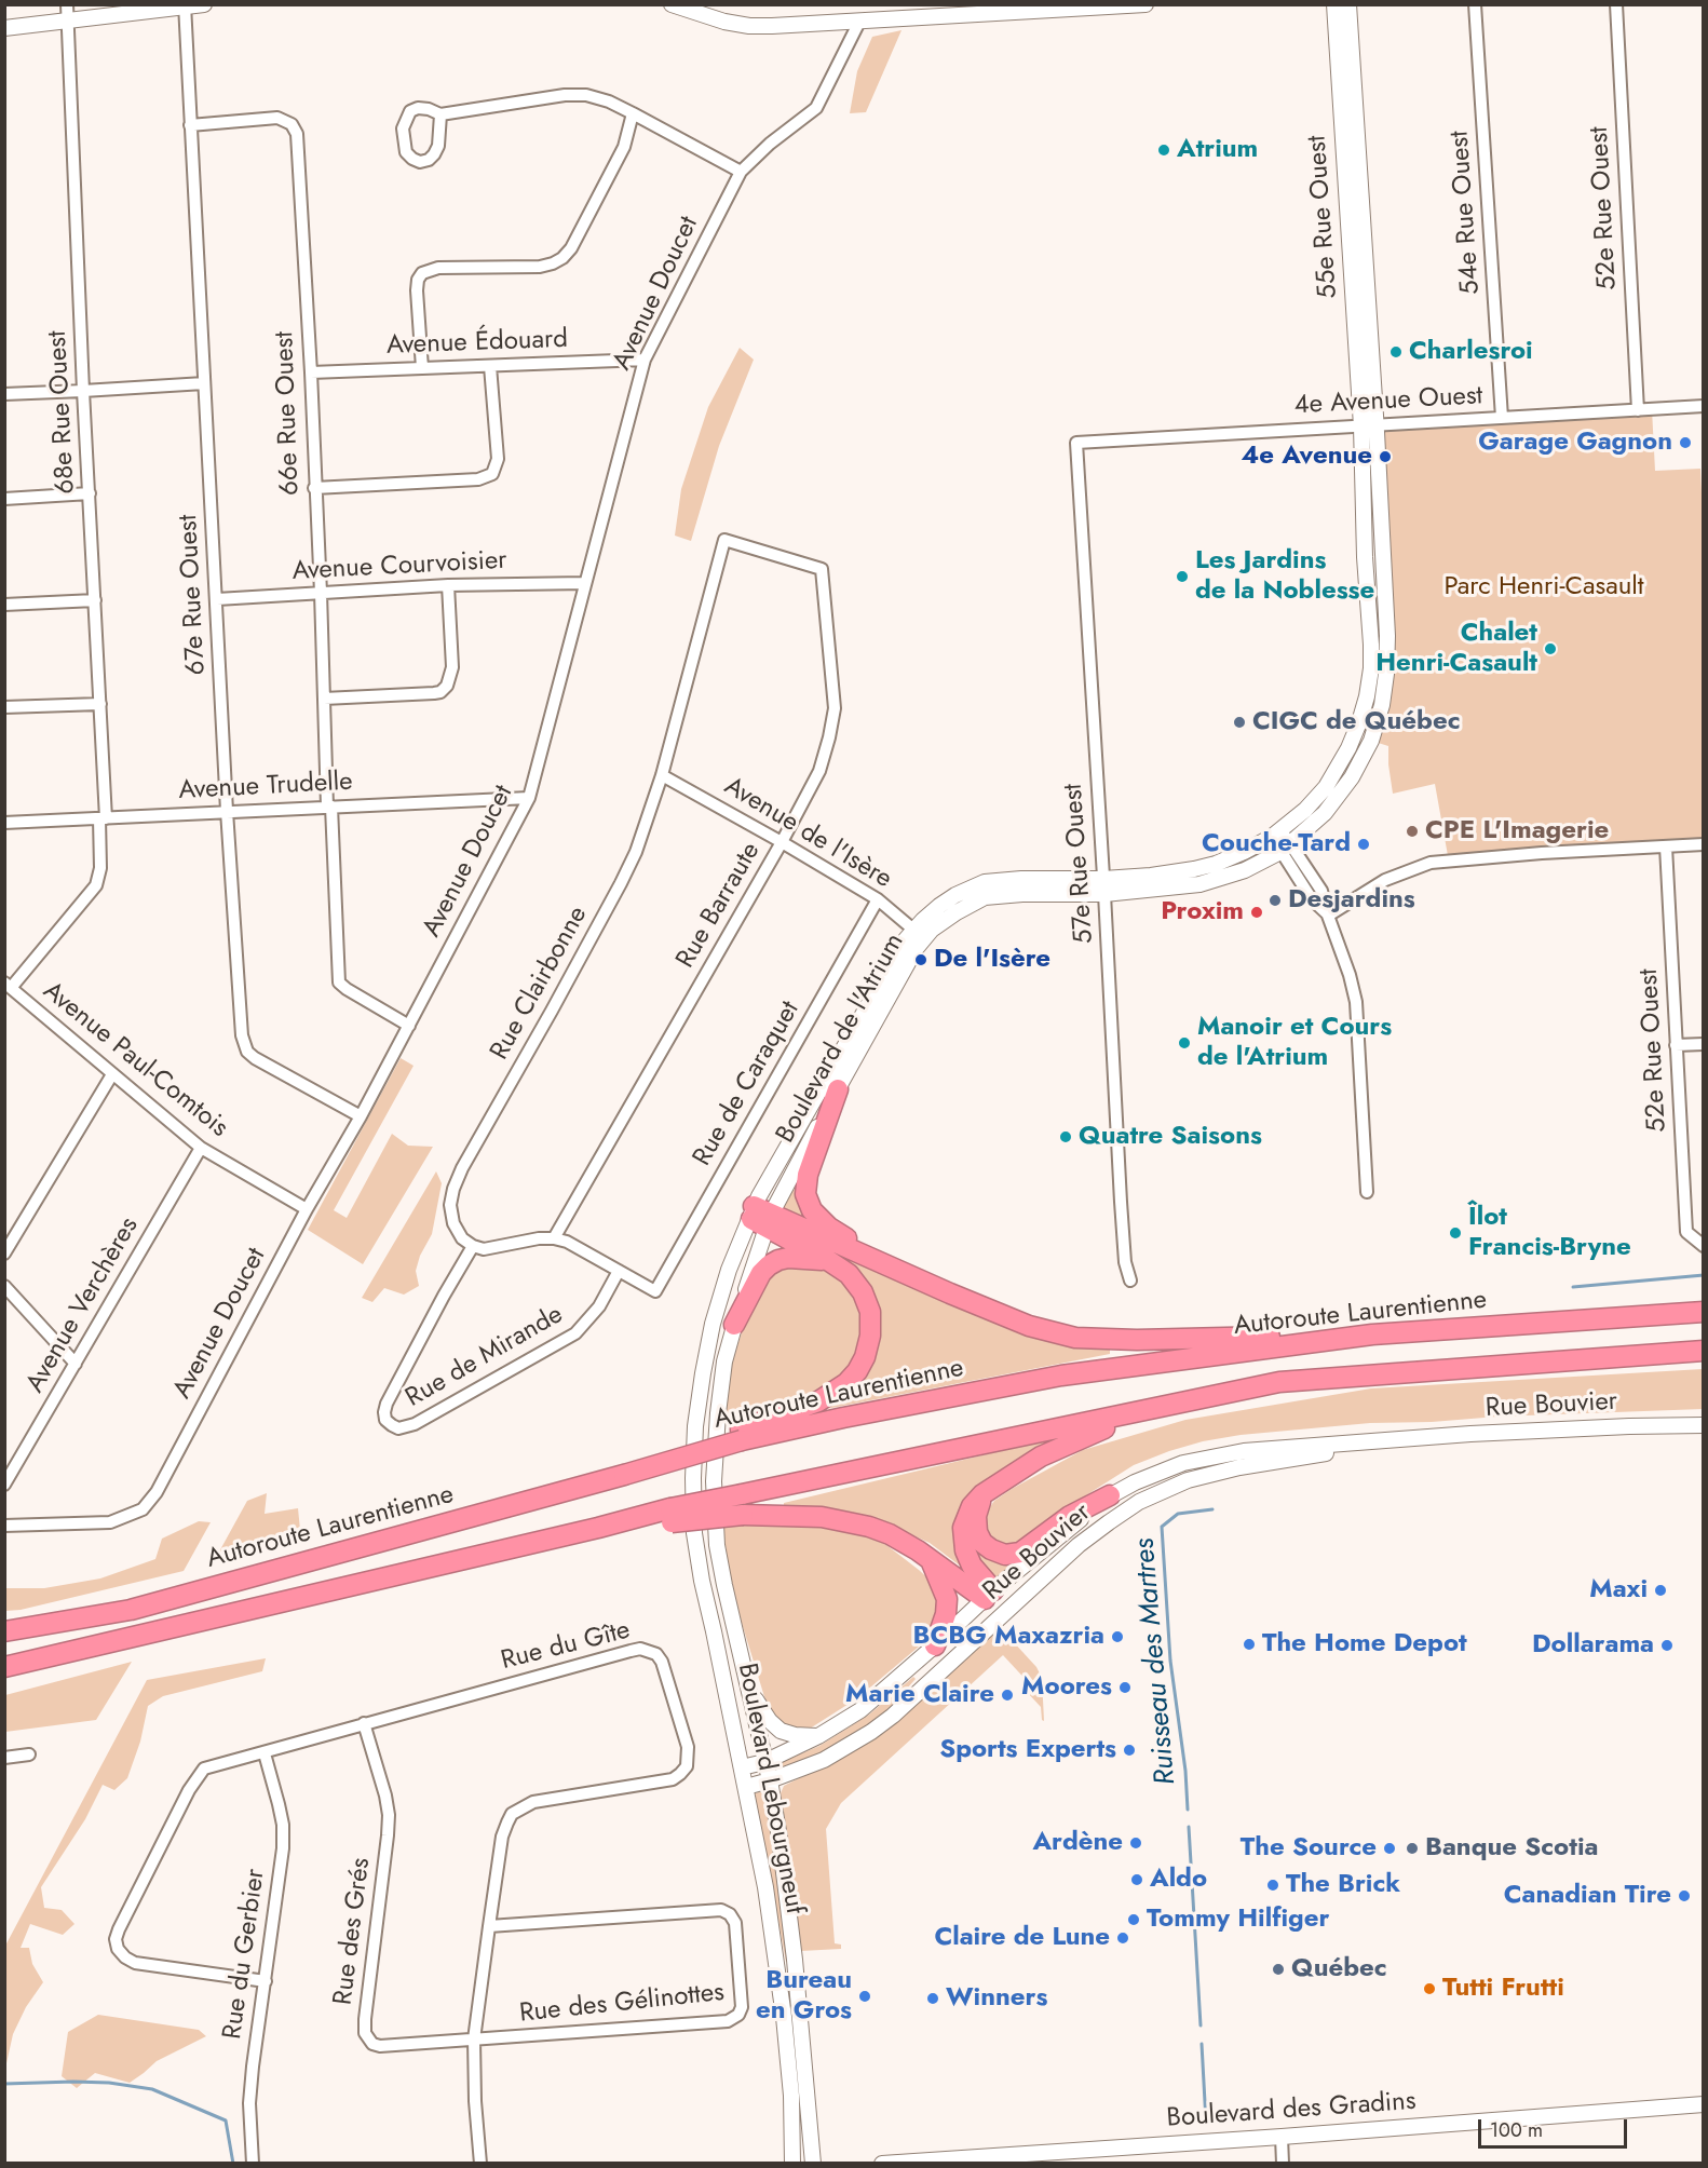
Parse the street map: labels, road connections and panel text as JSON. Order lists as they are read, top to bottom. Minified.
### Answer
{"streets":{"highway":["Autoroute Laurentienne"],"street":["52e Rue Ouest","54e Rue Ouest","55e Rue Ouest","Avenue Doucet","Avenue Édouard","4e Avenue Ouest","68e Rue Ouest","66e Rue Ouest","Avenue Courvoisier","67e Rue Ouest","Avenue Trudelle","Avenue de l'Isère","57e Rue Ouest","Rue Barraute","Rue Clairbonne","Boulevard de l'Atrium","Avenue Paul-Comtois","Rue de Caraquet","Avenue Verchères","Rue de Mirande","Rue Bouvier","Rue du Gîte","Boulevard Lebourgneuf","Rue des Grés","Rue du Gerbier","Rue des Gélinottes","Boulevard des Gradins"]},"crossings":[["52e Rue Ouest","4e Avenue Ouest"],["54e Rue Ouest","4e Avenue Ouest"],["55e Rue Ouest","4e Avenue Ouest"],["55e Rue Ouest","Boulevard de l'Atrium"],["Avenue Doucet","Avenue Édouard"],["Avenue Doucet","66e Rue Ouest"],["Avenue Doucet","Avenue Courvoisier"],["Avenue Doucet","67e Rue Ouest"],["Avenue Doucet","Avenue Trudelle"],["Avenue Doucet","Avenue Paul-Comtois"],["Avenue Édouard","66e Rue Ouest"],["4e Avenue Ouest","57e Rue Ouest"],["4e Avenue Ouest","Boulevard de l'Atrium"],["68e Rue Ouest","Avenue Trudelle"],["68e Rue Ouest","Avenue Paul-Comtois"],["66e Rue Ouest","Avenue Courvoisier"],["66e Rue Ouest","67e Rue Ouest"],["66e Rue Ouest","Avenue Trudelle"],["Avenue Courvoisier","67e Rue Ouest"],["67e Rue Ouest","Avenue Trudelle"],["Avenue de l'Isère","Rue Barraute"],["Avenue de l'Isère","Rue Clairbonne"],["Avenue de l'Isère","Boulevard de l'Atrium"],["Avenue de l'Isère","Rue de Caraquet"],["57e Rue Ouest","Boulevard de l'Atrium"],["Rue Barraute","Rue Clairbonne"],["Rue Clairbonne","Rue de Mirande"],["Boulevard de l'Atrium","Boulevard Lebourgneuf"],["Avenue Paul-Comtois","Avenue Verchères"],["Rue de Caraquet","Rue de Mirande"],["Rue Bouvier","Boulevard Lebourgneuf"],["Rue du Gîte","Rue des Grés"],["Rue du Gîte","Rue du Gerbier"],["Rue du Gîte","Rue des Gélinottes"],["Rue des Grés","Rue des Gélinottes"]],"water":["Ruisseau des Martres"],"parks":["Parc Henri-Casault"],"places":["Atrium","Charlesroi","Garage Gagnon","4e Avenue","Les Jardins de la Noblesse","Chalet Henri-Casault","CIGC de Québec","CPE L'Imagerie","Couche-Tard","Desjardins","Proxim","De l'Isère","Manoir et Cours de l'Atrium","Quatre Saisons","Îlot Francis-Bryne","Maxi","BCBG Maxazria","The Home Depot","Dollarama","Moores","Marie Claire","Sports Experts","Ardène","The Source","Banque Scotia","Aldo","The Brick","Canadian Tire","Tommy Hilfiger","Claire de Lune","Québec","Tutti Frutti","Bureau en Gros","Winners"],"scale_bar":"100 m"}
